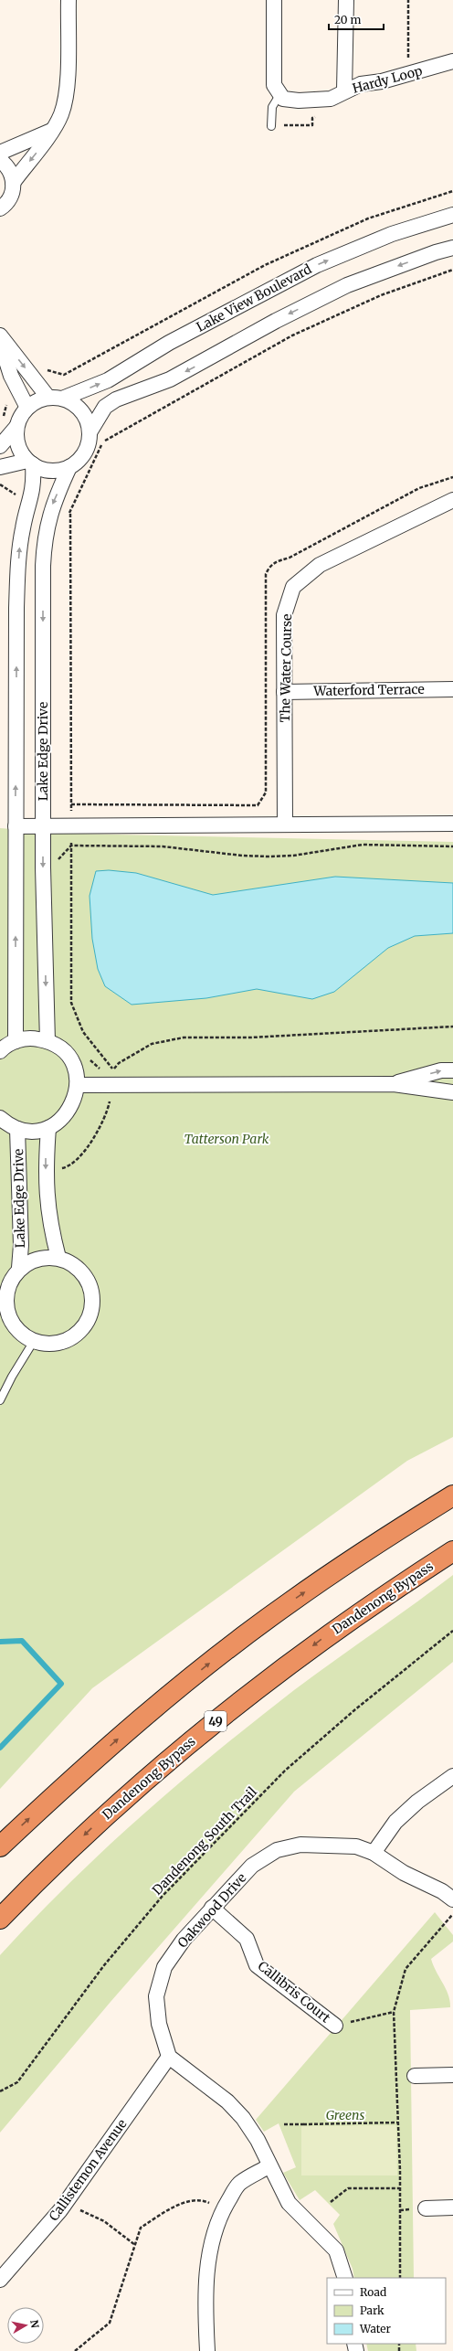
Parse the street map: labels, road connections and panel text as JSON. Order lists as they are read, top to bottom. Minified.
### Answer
{"streets":{"highway":["Dandenong Bypass","49"],"street":["Hardy Loop","Lake View Boulevard","The Water Course","Waterford Terrace","Lake Edge Drive","Oakwood Drive","Callibris Court","Callistemon Avenue"],"path":["Dandenong South Trail"]},"crossings":[["Lake View Boulevard","Lake Edge Drive"],["The Water Course","Waterford Terrace"],["Oakwood Drive","Callibris Court"],["Oakwood Drive","Callistemon Avenue"]],"parks":["Tatterson Park","Greens"],"legend":["Road","Park","Water"],"scale_bar":"20 m","north":"right"}
